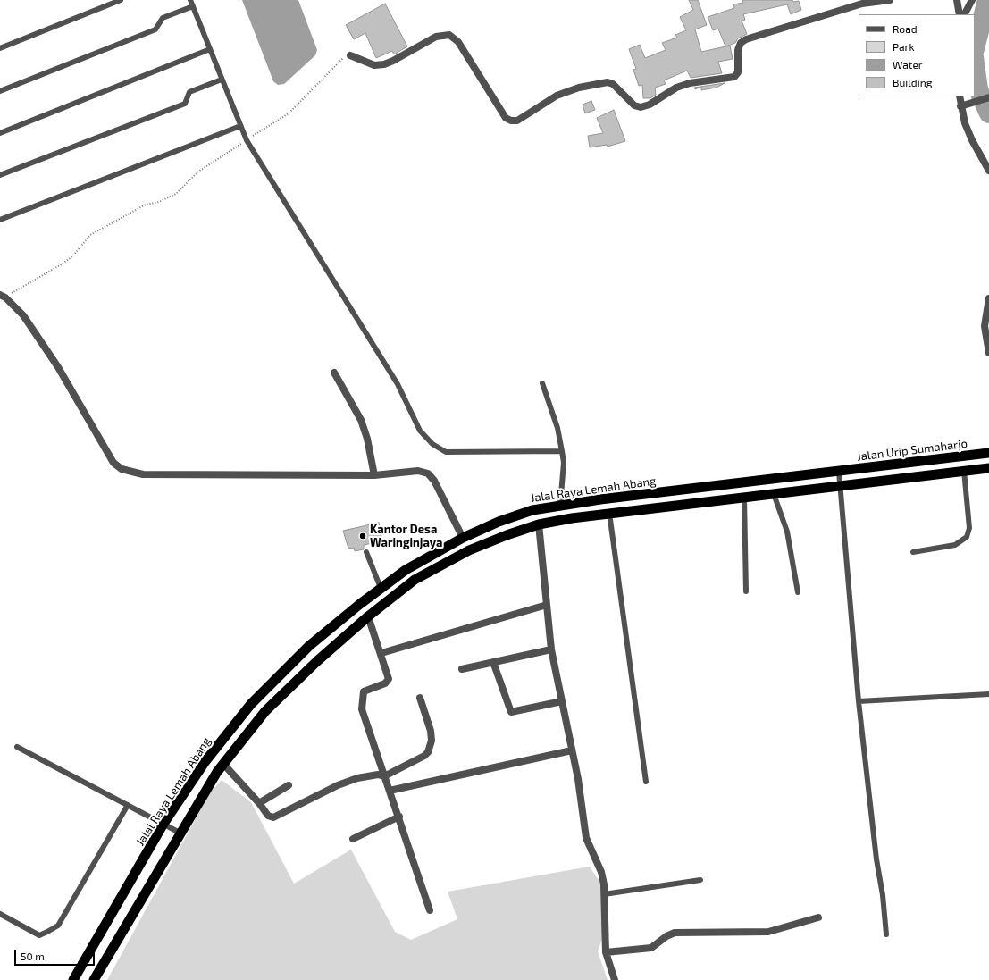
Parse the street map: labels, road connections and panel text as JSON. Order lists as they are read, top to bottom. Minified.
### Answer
{"streets":{"highway":["Jalan Urip Sumaharjo","Jalal Raya Lemah Abang"]},"crossings":[["Jalan Urip Sumaharjo","Jalal Raya Lemah Abang"]],"places":["Kantor Desa Waringinjaya"],"legend":["Road","Park","Water","Building"],"scale_bar":"50 m"}
